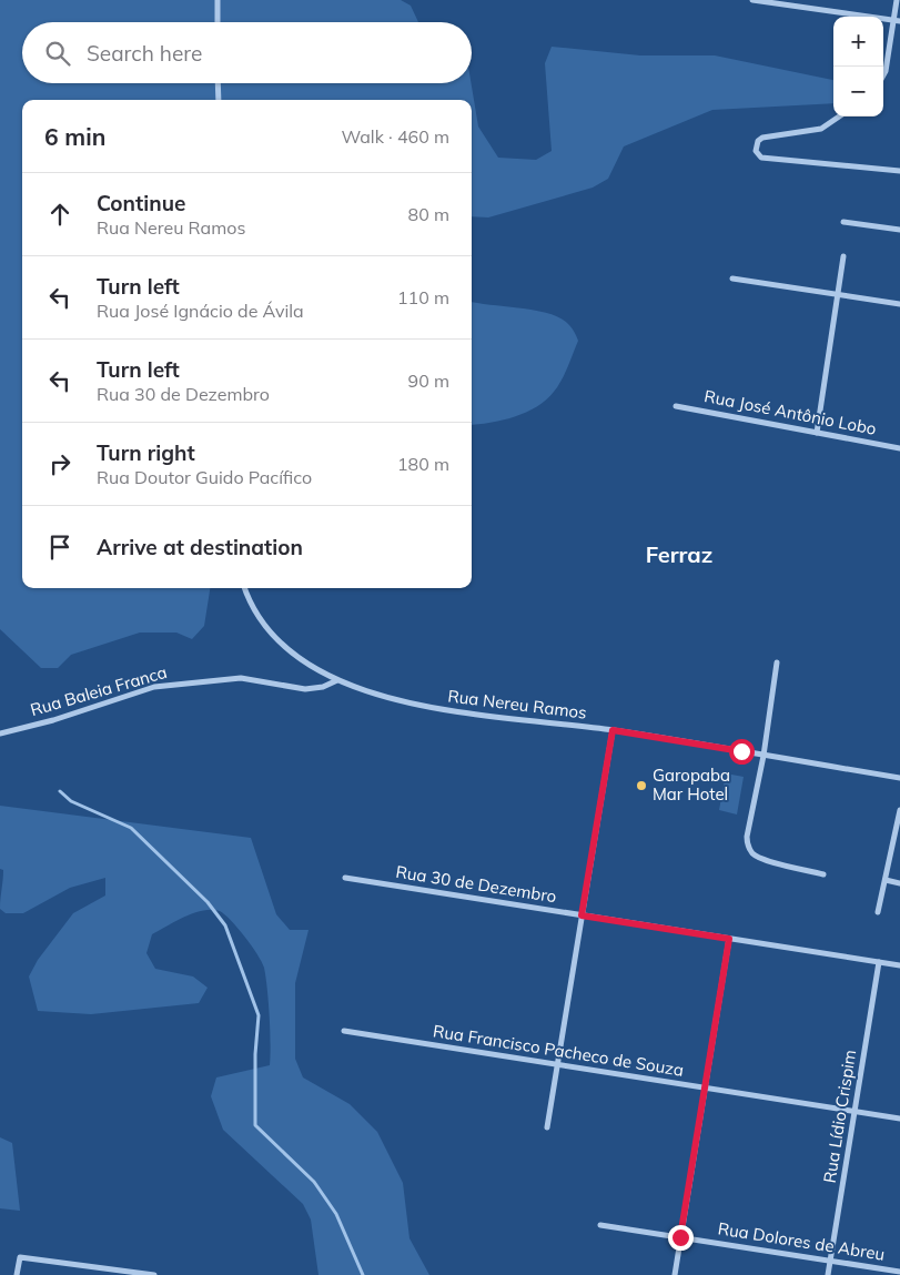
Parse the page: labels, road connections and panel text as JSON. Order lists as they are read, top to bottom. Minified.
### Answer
{"streets":{"street":["Rua José Antônio Lobo","Rua Baleia Franca","Rua Nereu Ramos","Rua 30 de Dezembro","Rua Francisco Pacheco de Souza","Rua Lídio Crispim","Rua Dolores de Abreu"]},"crossings":[["Rua Baleia Franca","Rua Nereu Ramos"],["Rua 30 de Dezembro","Rua Lídio Crispim"],["Rua Francisco Pacheco de Souza","Rua Lídio Crispim"],["Rua Lídio Crispim","Rua Dolores de Abreu"]],"districts":["Ferraz"],"places":["Garopaba Mar Hotel"],"page":{"map_buttons":["+","−"],"search":"Search here","heading":["6 min","Walk · 460 m"],"list":[["Continue","Rua Nereu Ramos","80 m"],["Turn left","Rua José Ignácio de Ávila","110 m"],["Turn left","Rua 30 de Dezembro","90 m"],["Turn right","Rua Doutor Guido Pacífico","180 m"],"Arrive at destination"]}}
